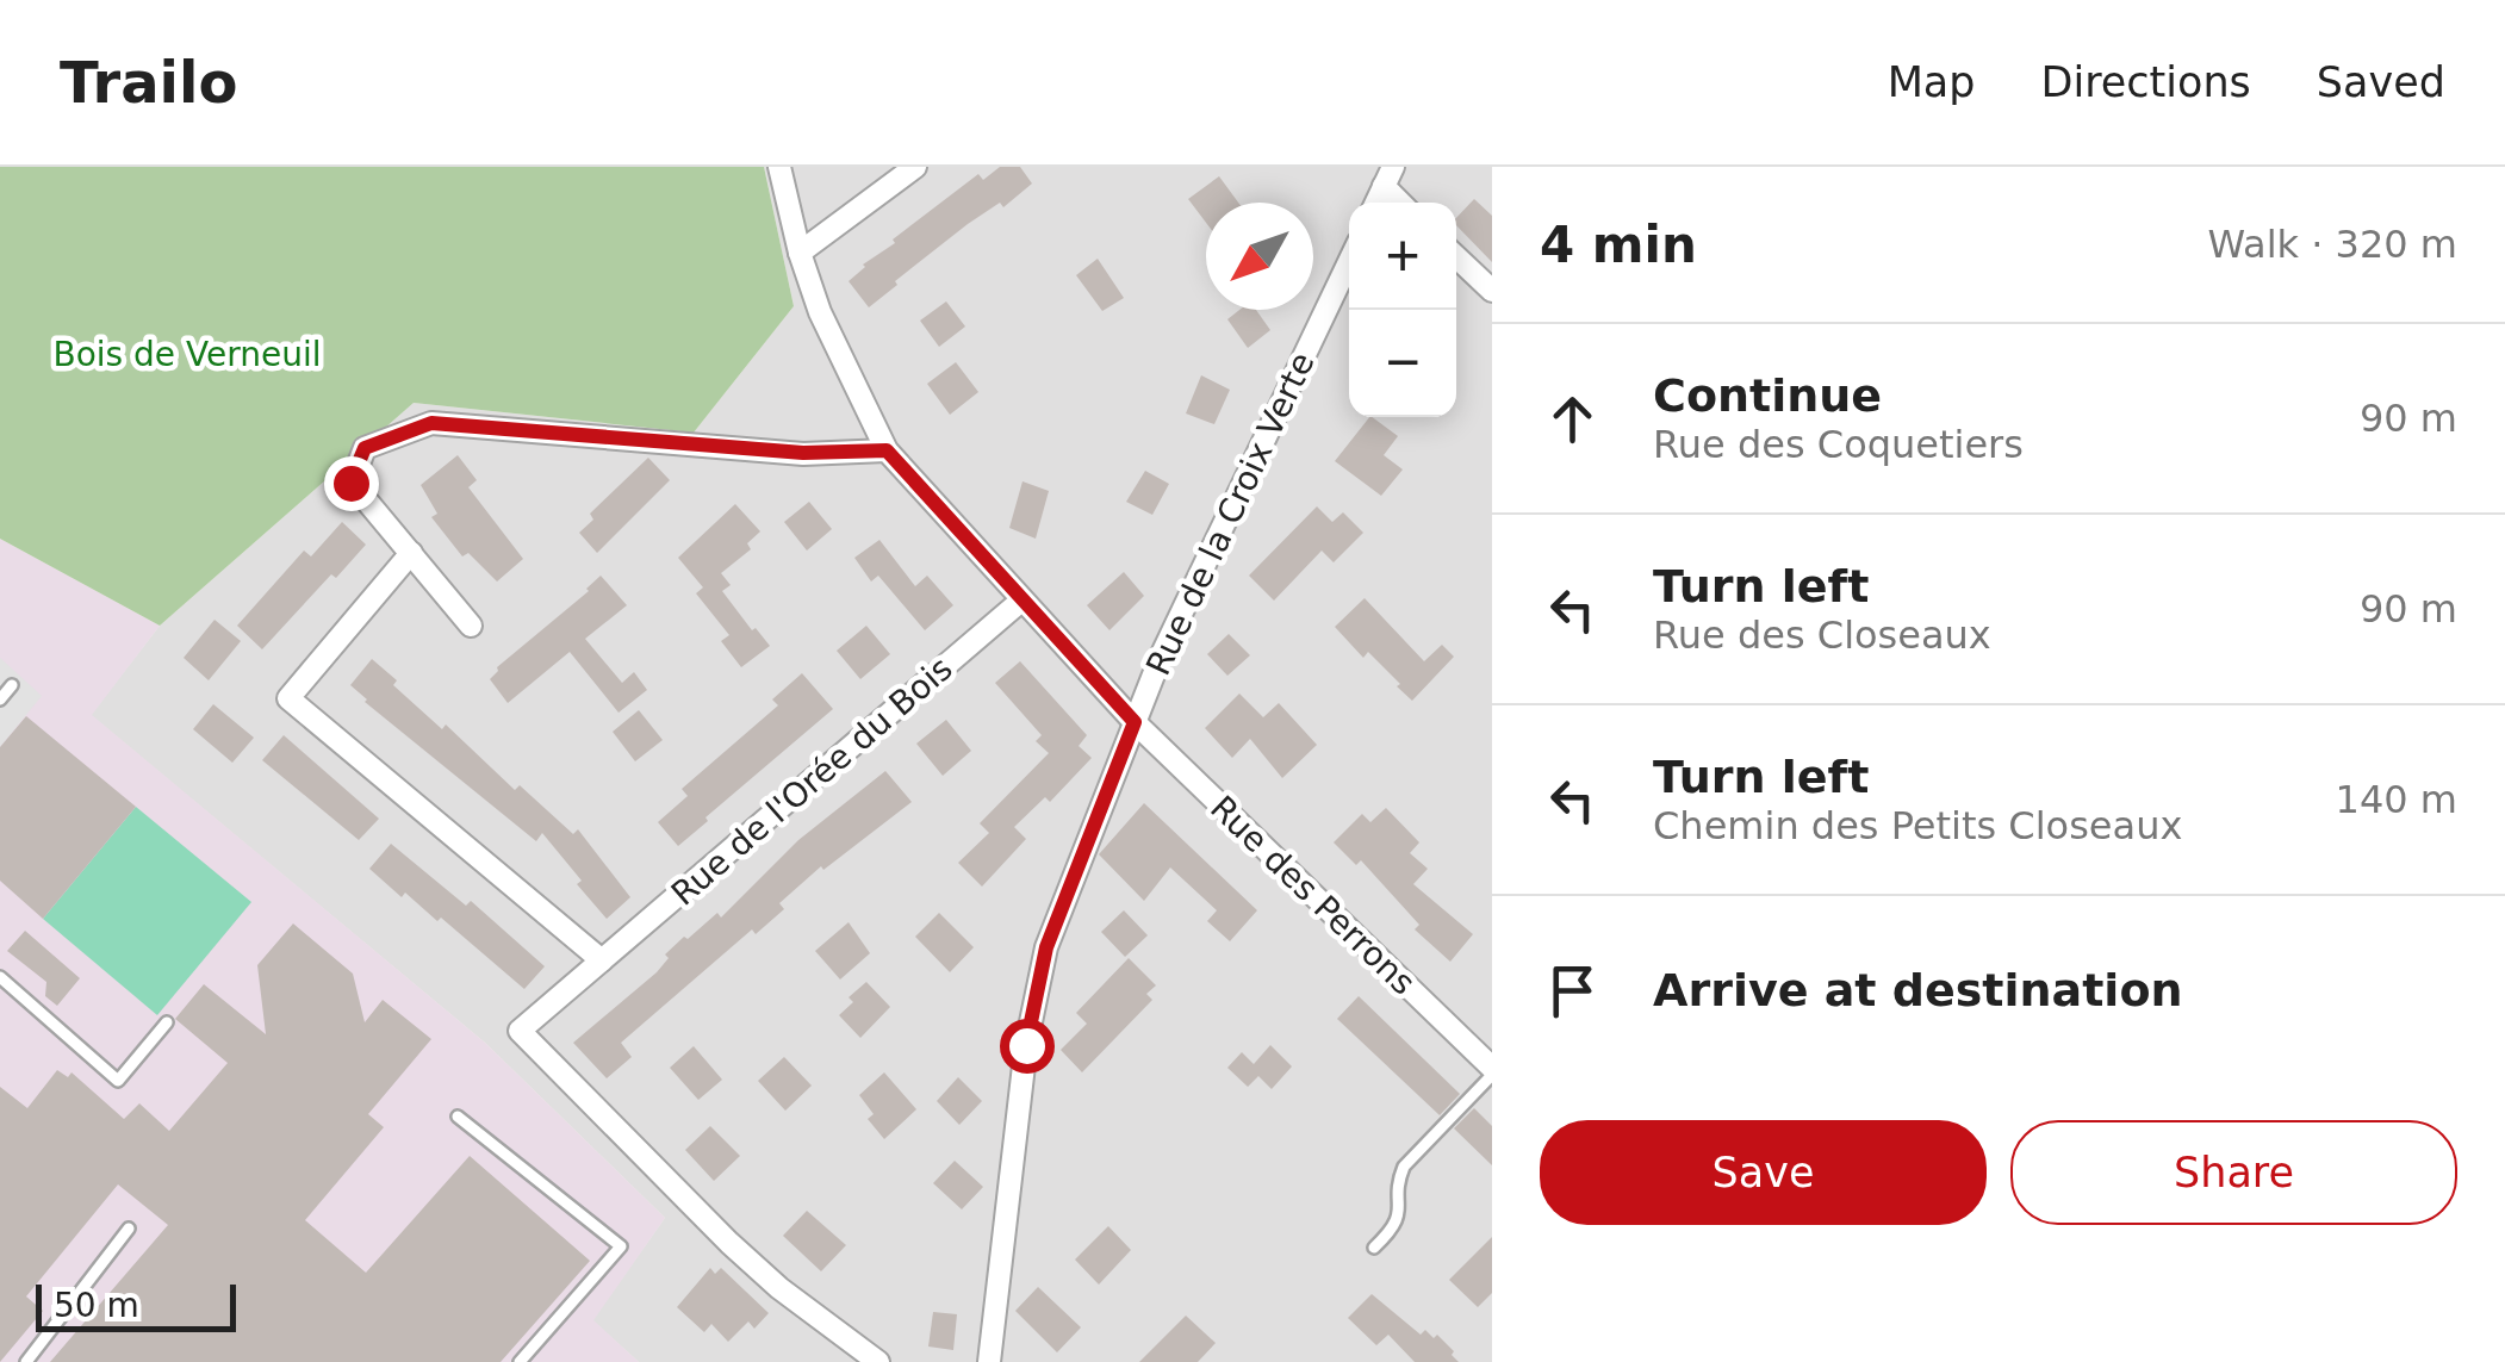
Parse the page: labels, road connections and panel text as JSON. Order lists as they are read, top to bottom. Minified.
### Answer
{"streets":{"street":["Rue de la Croix Verte","Rue de l'Orée du Bois","Rue des Perrons"]},"crossings":[["Rue de la Croix Verte","Rue des Perrons"],["Rue de l'Orée du Bois","Rue des Perrons"]],"parks":["Bois de Verneuil"],"scale_bar":"50 m","north":"bottom left","page":{"header":"Trailo","nav":["Map","Directions","Saved"],"heading":["4 min","Walk · 320 m"],"map_buttons":["+","−"],"list":[["Continue","Rue des Coquetiers","90 m"],["Turn left","Rue des Closeaux","90 m"],["Turn left","Chemin des Petits Closeaux","140 m"],"Arrive at destination"],"buttons":["Save","Share"],"scale":"50 m"}}
